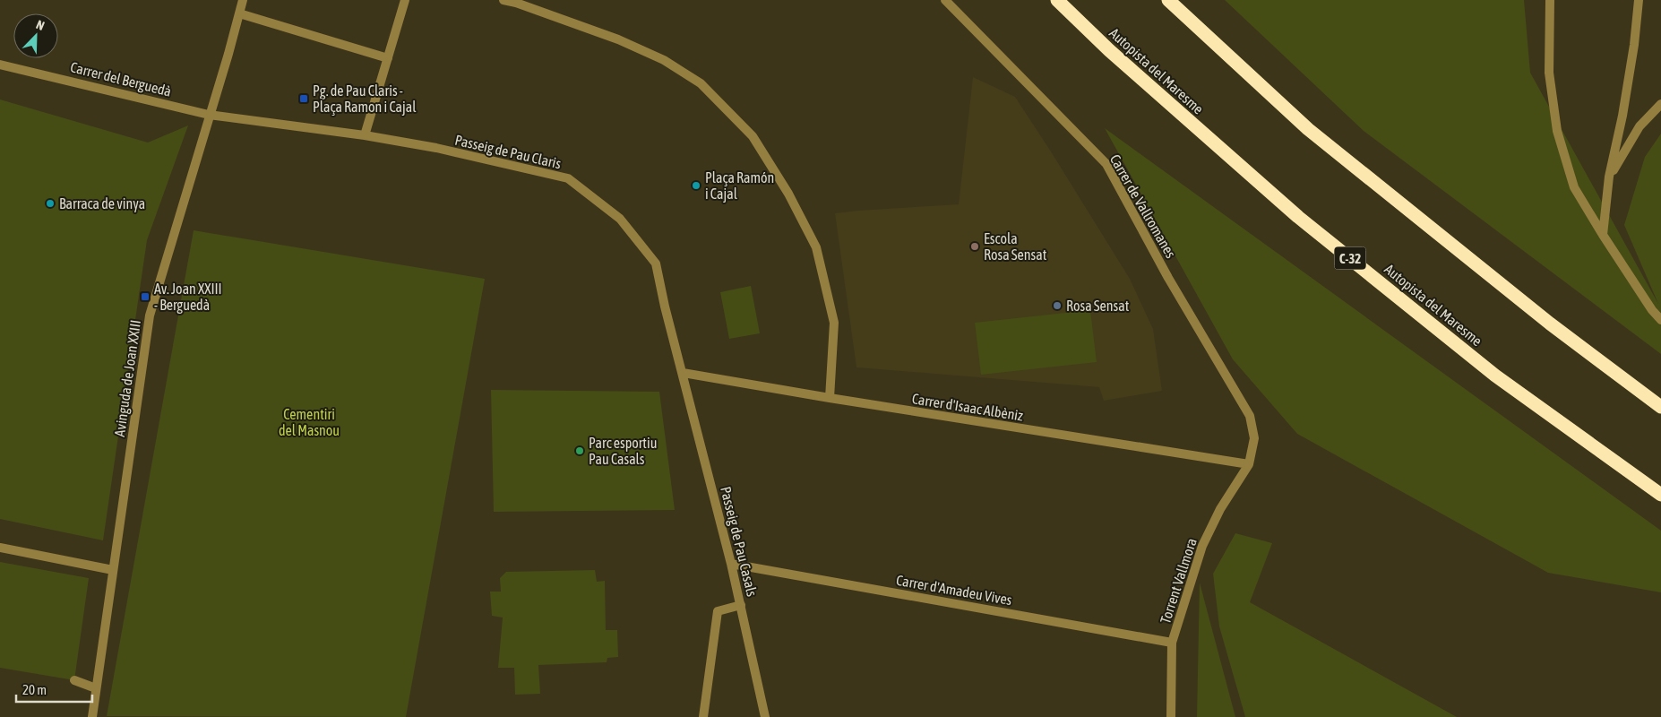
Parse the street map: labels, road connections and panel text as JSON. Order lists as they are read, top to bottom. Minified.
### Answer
{"streets":{"highway":["Autopista del Maresme","C-32"],"street":["Carrer del Berguedà","Passeig de Pau Claris","Carrer de Vallromanes","Avinguda de Joan XXIII","Carrer d'Isaac Albèniz","Passeig de Pau Casals","Torrent Vallmora","Carrer d'Amadeu Vives"]},"crossings":[["Carrer del Berguedà","Passeig de Pau Claris"],["Carrer del Berguedà","Avinguda de Joan XXIII"],["Passeig de Pau Claris","Avinguda de Joan XXIII"],["Passeig de Pau Claris","Carrer d'Isaac Albèniz"],["Passeig de Pau Claris","Passeig de Pau Casals"],["Carrer de Vallromanes","Carrer d'Isaac Albèniz"],["Carrer de Vallromanes","Torrent Vallmora"],["Carrer d'Isaac Albèniz","Passeig de Pau Casals"],["Carrer d'Isaac Albèniz","Torrent Vallmora"],["Passeig de Pau Casals","Carrer d'Amadeu Vives"],["Torrent Vallmora","Carrer d'Amadeu Vives"]],"parks":["Cementiri del Masnou"],"places":{"transit":["Pg. de Pau Claris - Plaça Ramon i Cajal","Av. Joan XXIII - Berguedà"],"other":["Plaça Ramón i Cajal","Barraca de vinya","Escola Rosa Sensat","Rosa Sensat","Parc esportiu Pau Casals"]},"scale_bar":"20 m","north":"top right"}
